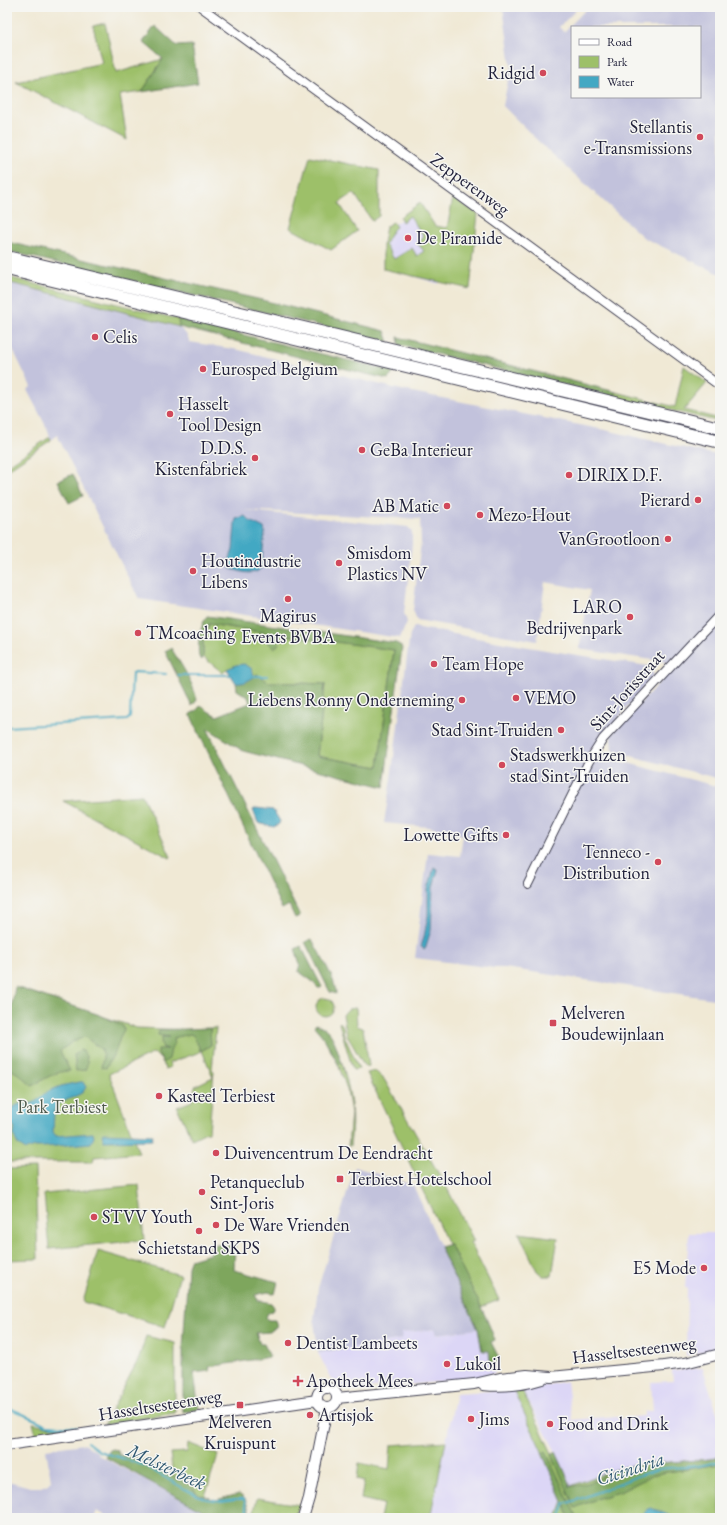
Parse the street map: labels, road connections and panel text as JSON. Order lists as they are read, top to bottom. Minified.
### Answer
{"streets":{"main road":["Hasseltsesteenweg"],"street":["Zepperenweg","Sint-Jorisstraat"]},"water":["Melsterbeek","Cicindria"],"parks":["Park Terbiest"],"places":{"other":["Ridgid","Stellantis e-Transmissions","De Piramide","Celis","Eurosped Belgium","Hasselt Tool Design","GeBa Interieur","D.D.S. Kistenfabriek","DIRIX D.F.","Pierard","AB Matic","Mezo-Hout","VanGrootloon","Smisdom Plastics NV","Houtindustrie Libens","Magirus Events BVBA","LARO Bedrijvenpark","TMcoaching","Team Hope","VEMO","Liebens Ronny Onderneming","Stad Sint-Truiden","Stadswerkhuizen stad Sint-Truiden","Lowette Gifts","Tenneco - Distribution","Kasteel Terbiest","Duivencentrum De Eendracht","Petanqueclub Sint-Joris","STVV Youth","De Ware Vrienden","Schietstand SKPS","E5 Mode","Dentist Lambeets","Lukoil","Artisjok","Jims","Food and Drink"],"transit":["Melveren Boudewijnlaan","Terbiest Hotelschool","Melveren Kruispunt"],"health":["Apotheek Mees"]},"legend":["Road","Park","Water"]}
